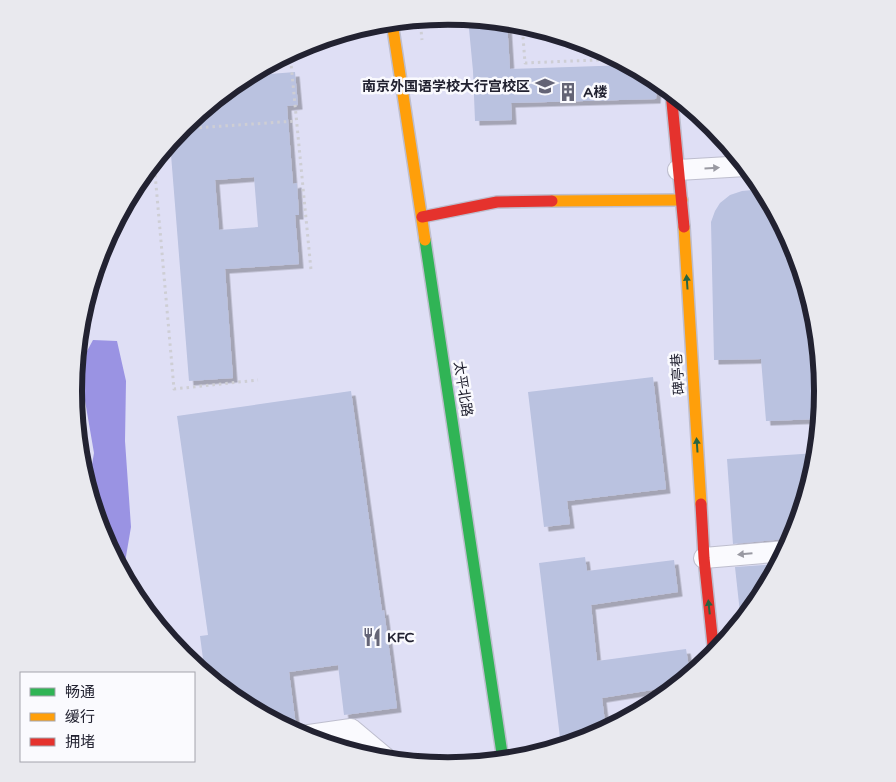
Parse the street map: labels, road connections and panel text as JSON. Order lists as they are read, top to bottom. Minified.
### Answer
{"streets":{"street":["碑亭巷","太平北路"]},"one_way":["碑亭巷"],"places":{"school or university":["南京外国语学校大行宫校区"],"building":["A楼"],"restaurant":["KFC"]},"legend":["畅通","缓行","拥堵"]}
